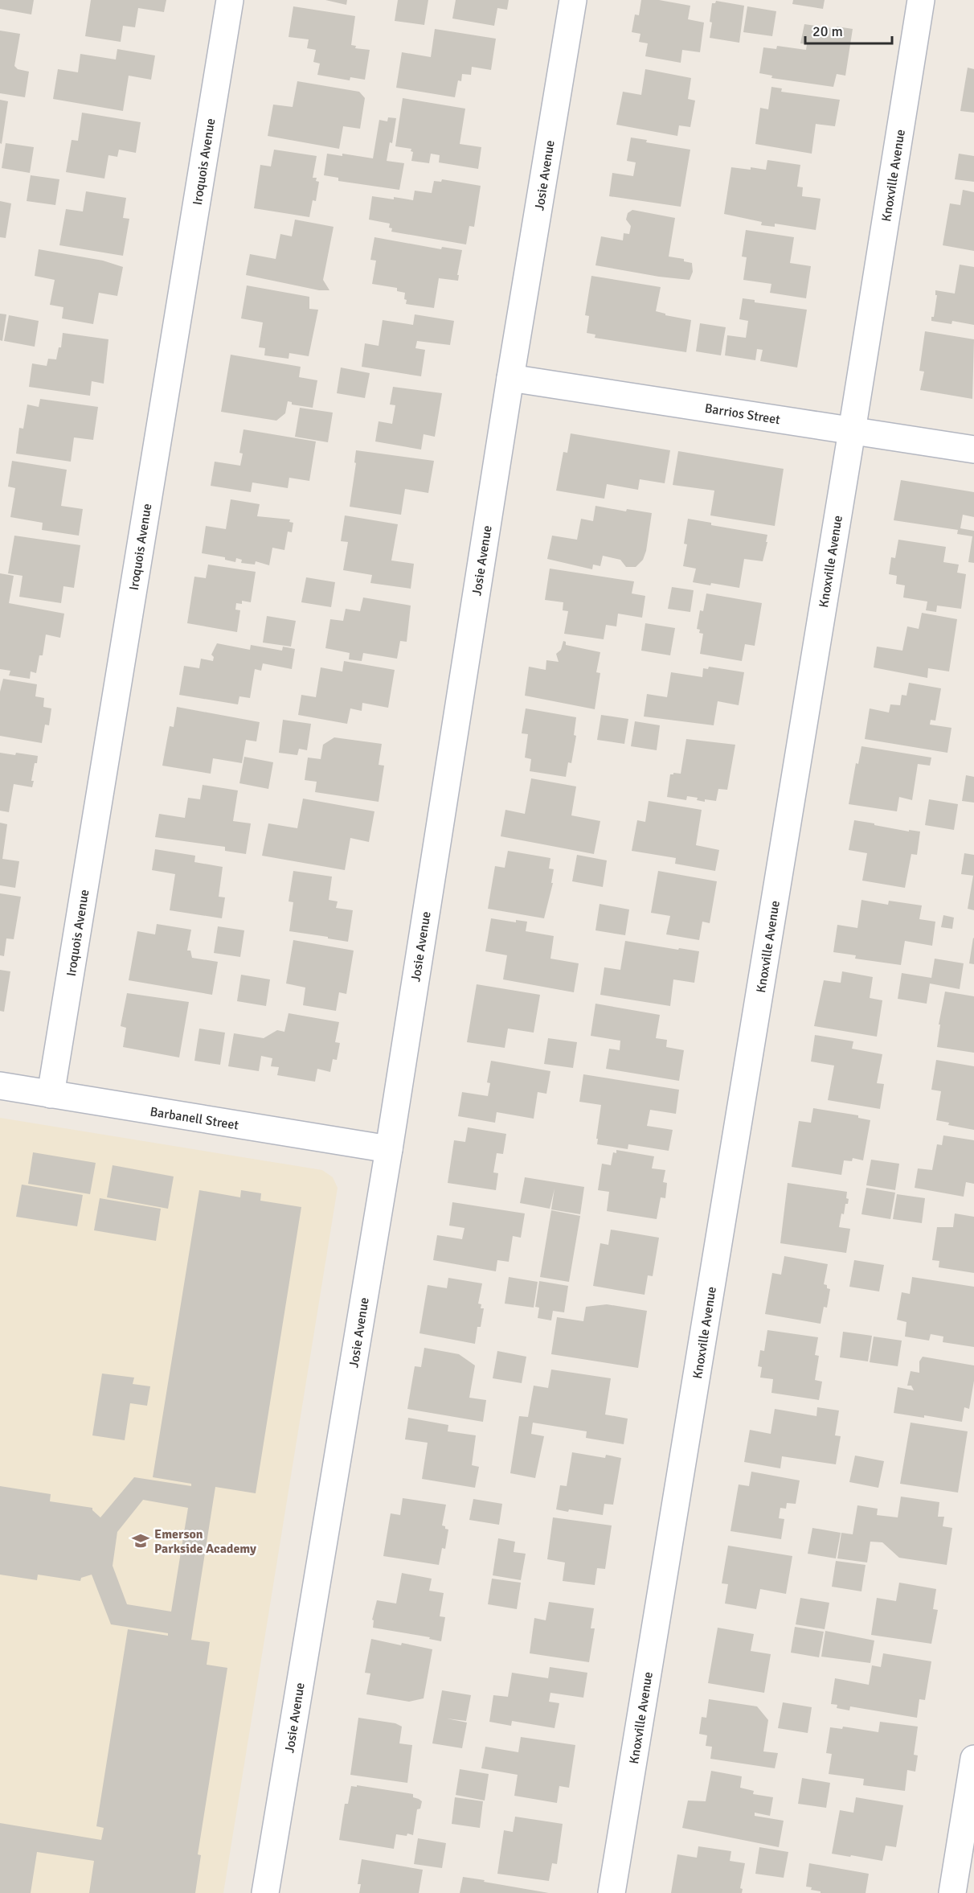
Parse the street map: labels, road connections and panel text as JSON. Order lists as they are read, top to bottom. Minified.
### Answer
{"streets":{"street":["Iroquois Avenue","Josie Avenue","Knoxville Avenue","Barrios Street","Barbanell Street"]},"crossings":[["Iroquois Avenue","Barbanell Street"],["Josie Avenue","Barrios Street"],["Josie Avenue","Barbanell Street"],["Knoxville Avenue","Barrios Street"]],"places":{"school or university":["Emerson Parkside Academy"]},"scale_bar":"20 m"}
